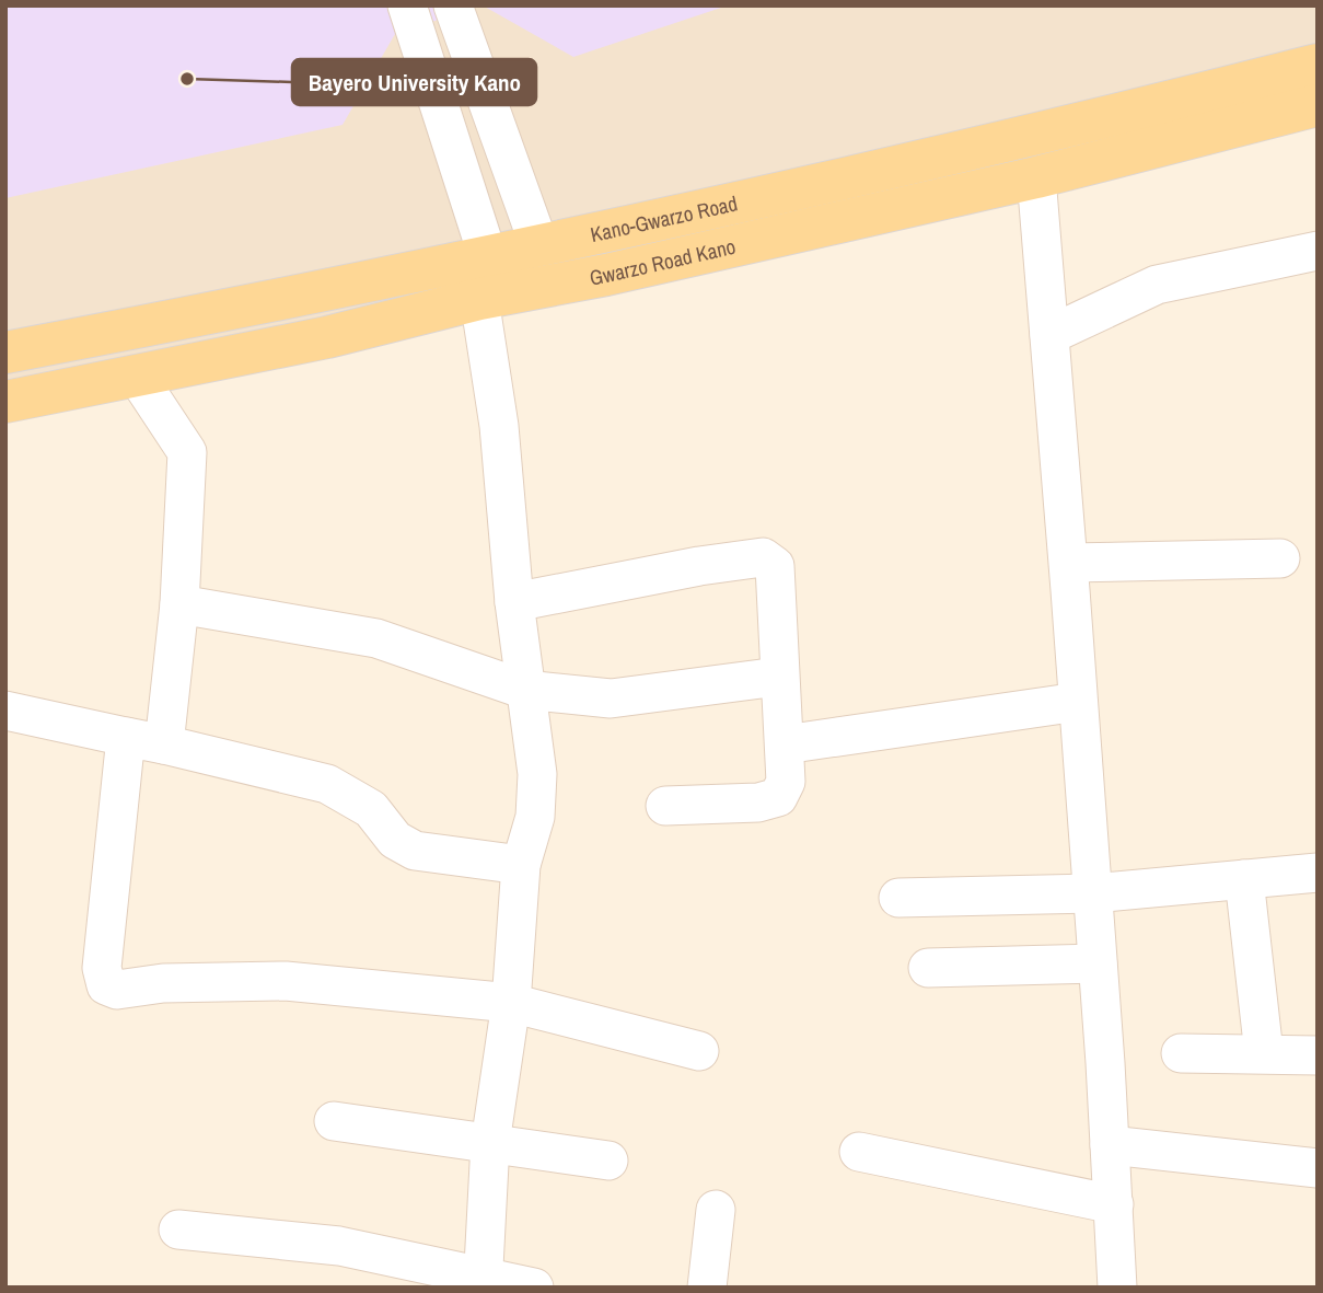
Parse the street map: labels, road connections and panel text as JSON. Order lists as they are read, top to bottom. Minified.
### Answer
{"streets":{"main road":["Kano-Gwarzo Road","Gwarzo Road Kano"]},"places":["Bayero University Kano"]}
